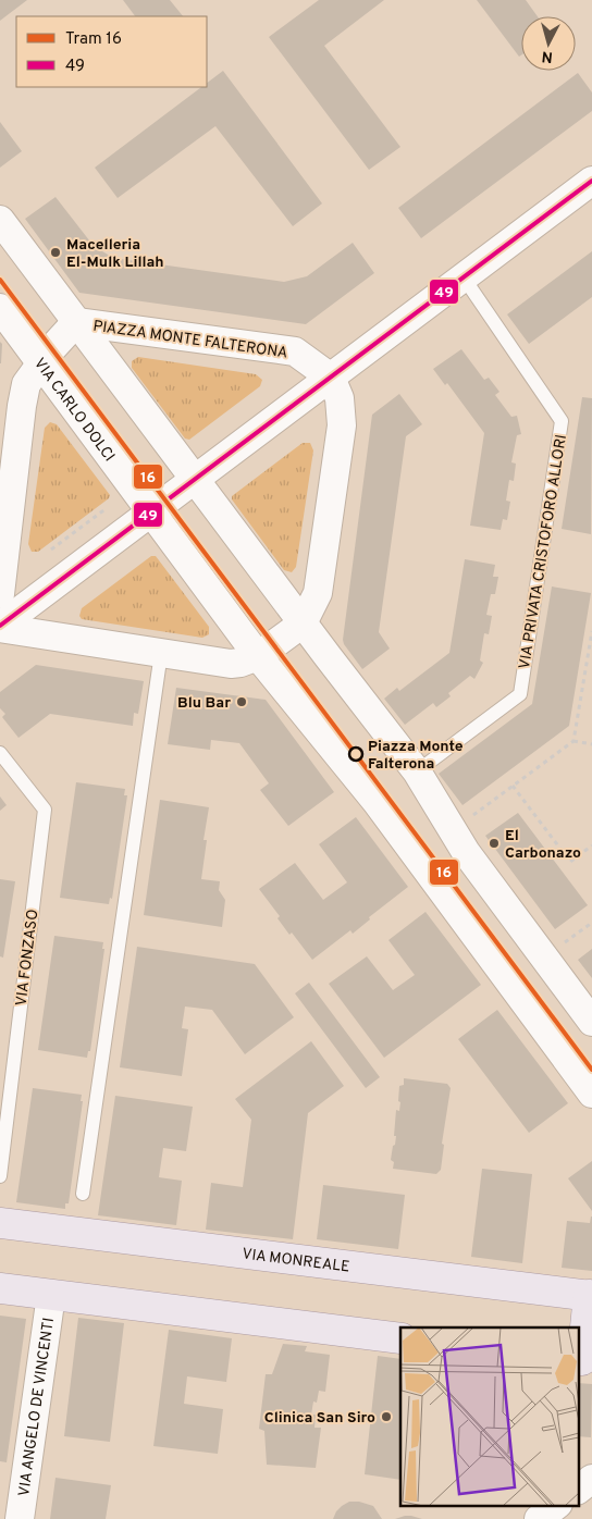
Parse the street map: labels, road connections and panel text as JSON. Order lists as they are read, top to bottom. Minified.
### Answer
{"streets":{"main road":["VIA MONREALE"],"street":["PIAZZA MONTE FALTERONA","VIA CARLO DOLCI","VIA ANGELO DE VINCENTI"],"lane":["VIA PRIVATA CRISTOFORO ALLORI","VIA FONZASO"]},"crossings":[["PIAZZA MONTE FALTERONA","VIA CARLO DOLCI"],["PIAZZA MONTE FALTERONA","VIA PRIVATA CRISTOFORO ALLORI"]],"places":["Macelleria El-Mulk Lillah","Blu Bar","Piazza Monte Falterona","El Carbonazo","Clinica San Siro"],"lines":["transit line 49","tram line 16"],"legend":["Tram 16","49"],"north":"bottom"}
